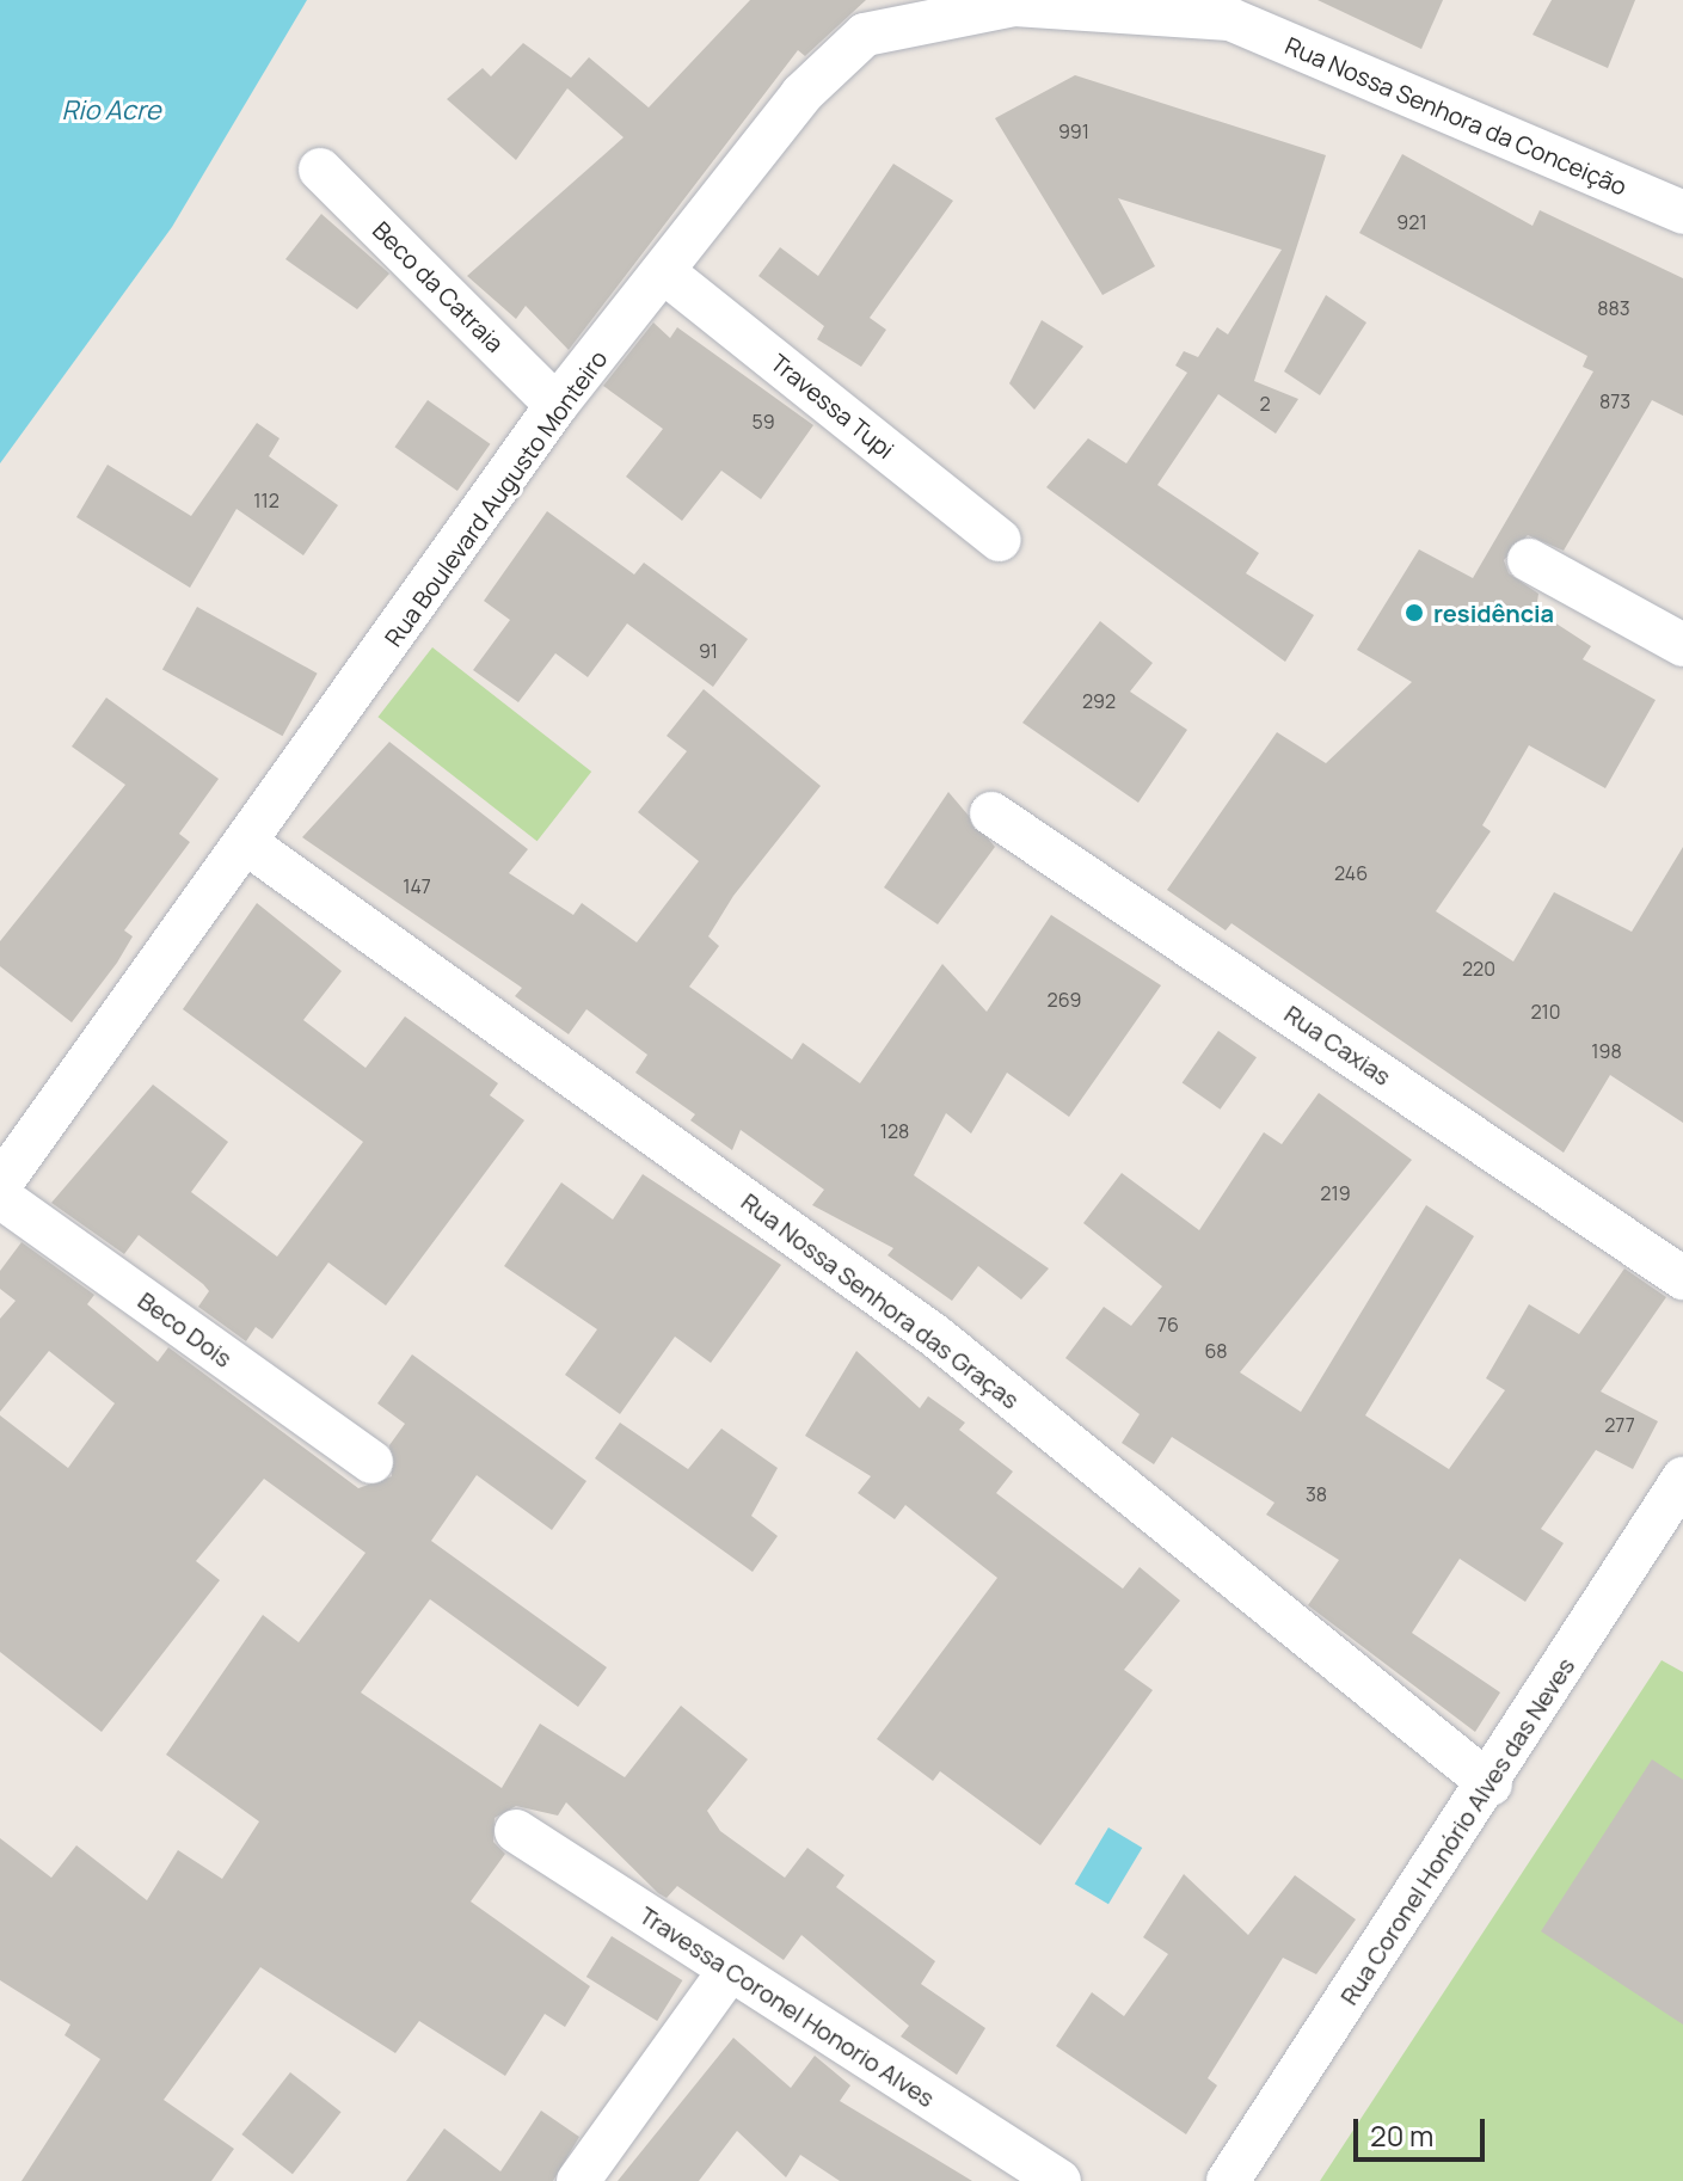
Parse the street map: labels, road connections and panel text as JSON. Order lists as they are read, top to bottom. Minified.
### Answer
{"streets":{"street":["Rua Nossa Senhora da Conceição","Beco da Catraia","Travessa Tupi","Rua Boulevard Augusto Monteiro","Rua Caxias","Rua Nossa Senhora das Graças","Beco Dois","Rua Coronel Honório Alves das Neves","Travessa Coronel Honorio Alves"]},"crossings":[["Rua Nossa Senhora da Conceição","Rua Boulevard Augusto Monteiro"],["Beco da Catraia","Rua Boulevard Augusto Monteiro"],["Travessa Tupi","Rua Boulevard Augusto Monteiro"],["Rua Boulevard Augusto Monteiro","Rua Nossa Senhora das Graças"],["Rua Nossa Senhora das Graças","Rua Coronel Honório Alves das Neves"]],"water":["Rio Acre"],"places":["residência"],"house_numbers":["991","921","883","873","2","59","112","91","292","246","147","220","269","210","198","128","219","76","68","277","38"],"scale_bar":"20 m"}
